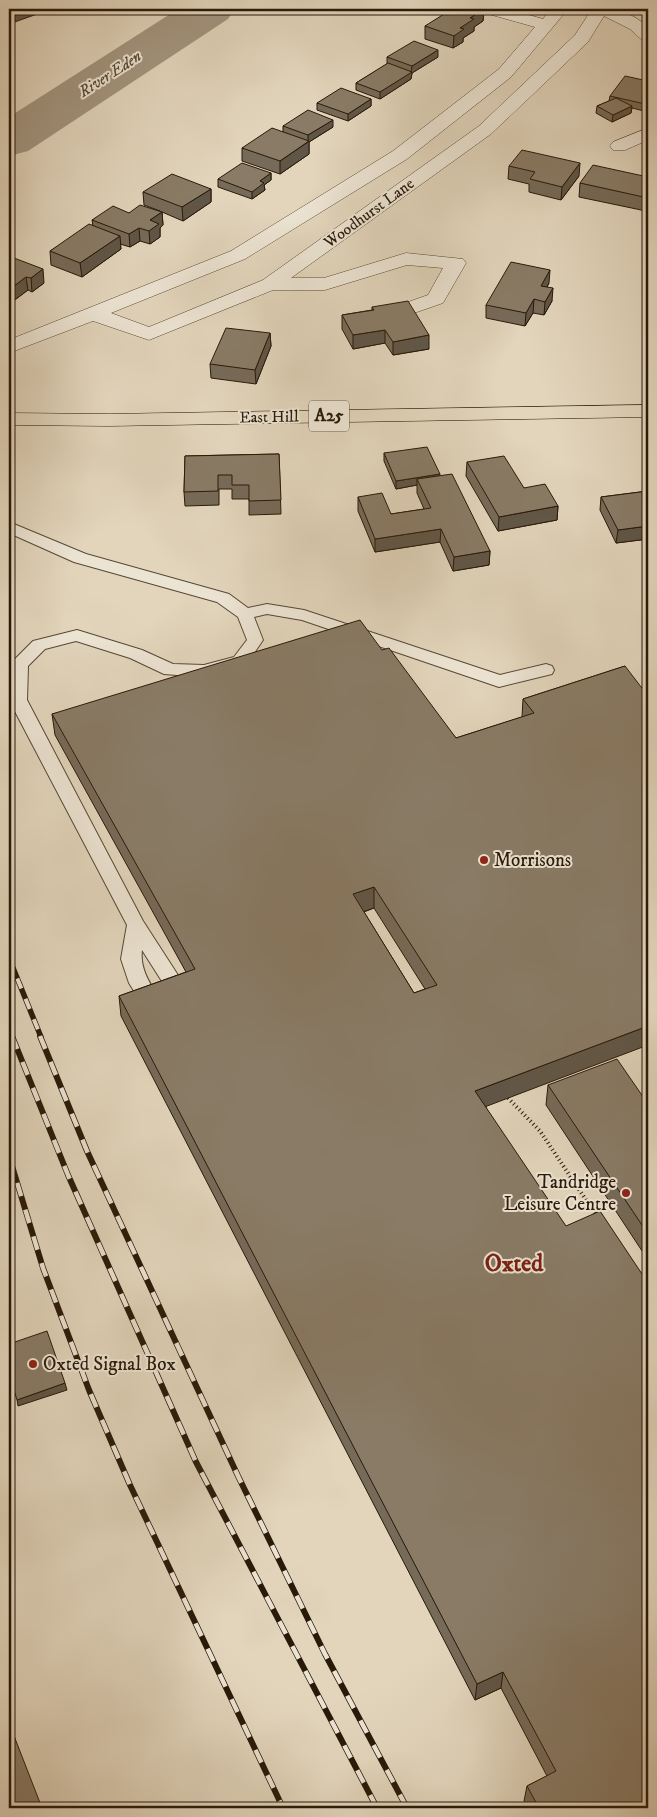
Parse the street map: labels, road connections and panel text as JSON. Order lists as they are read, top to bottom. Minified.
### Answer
{"streets":{"main road":["A25","East Hill"],"street":["Woodhurst Lane"]},"districts":["Oxted"],"water":["River Eden"],"places":["Morrisons","Tandridge Leisure Centre","Oxted Signal Box"]}
